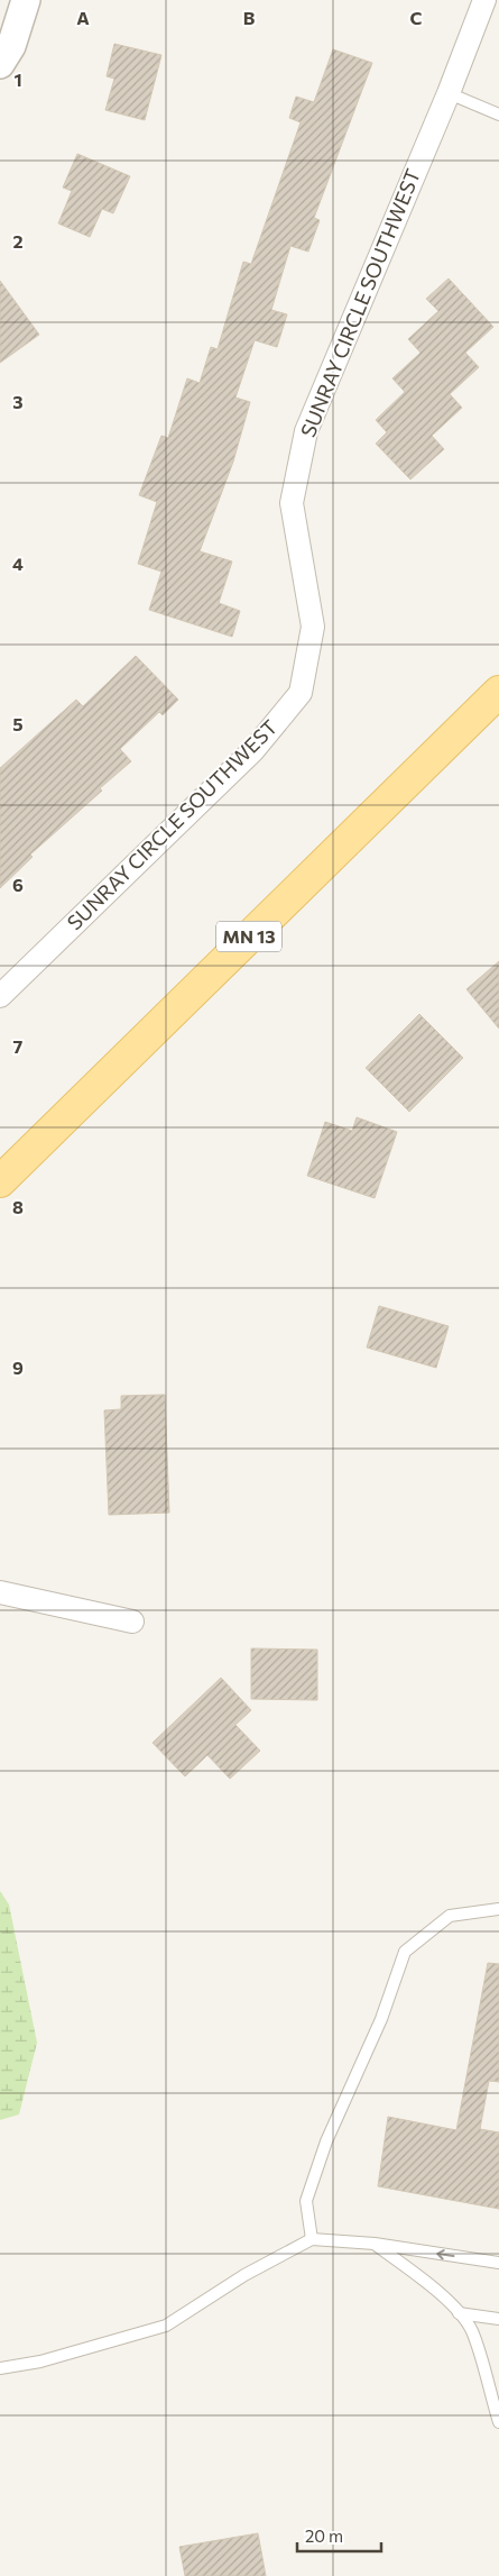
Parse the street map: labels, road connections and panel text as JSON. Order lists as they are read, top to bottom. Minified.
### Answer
{"streets":{"main road":["MN 13"],"street":["SUNRAY CIRCLE SOUTHWEST"]},"scale_bar":"20 m","grid":{"columns":["A","B","C"],"rows":["1","2","3","4","5","6","7","8","9"]}}
